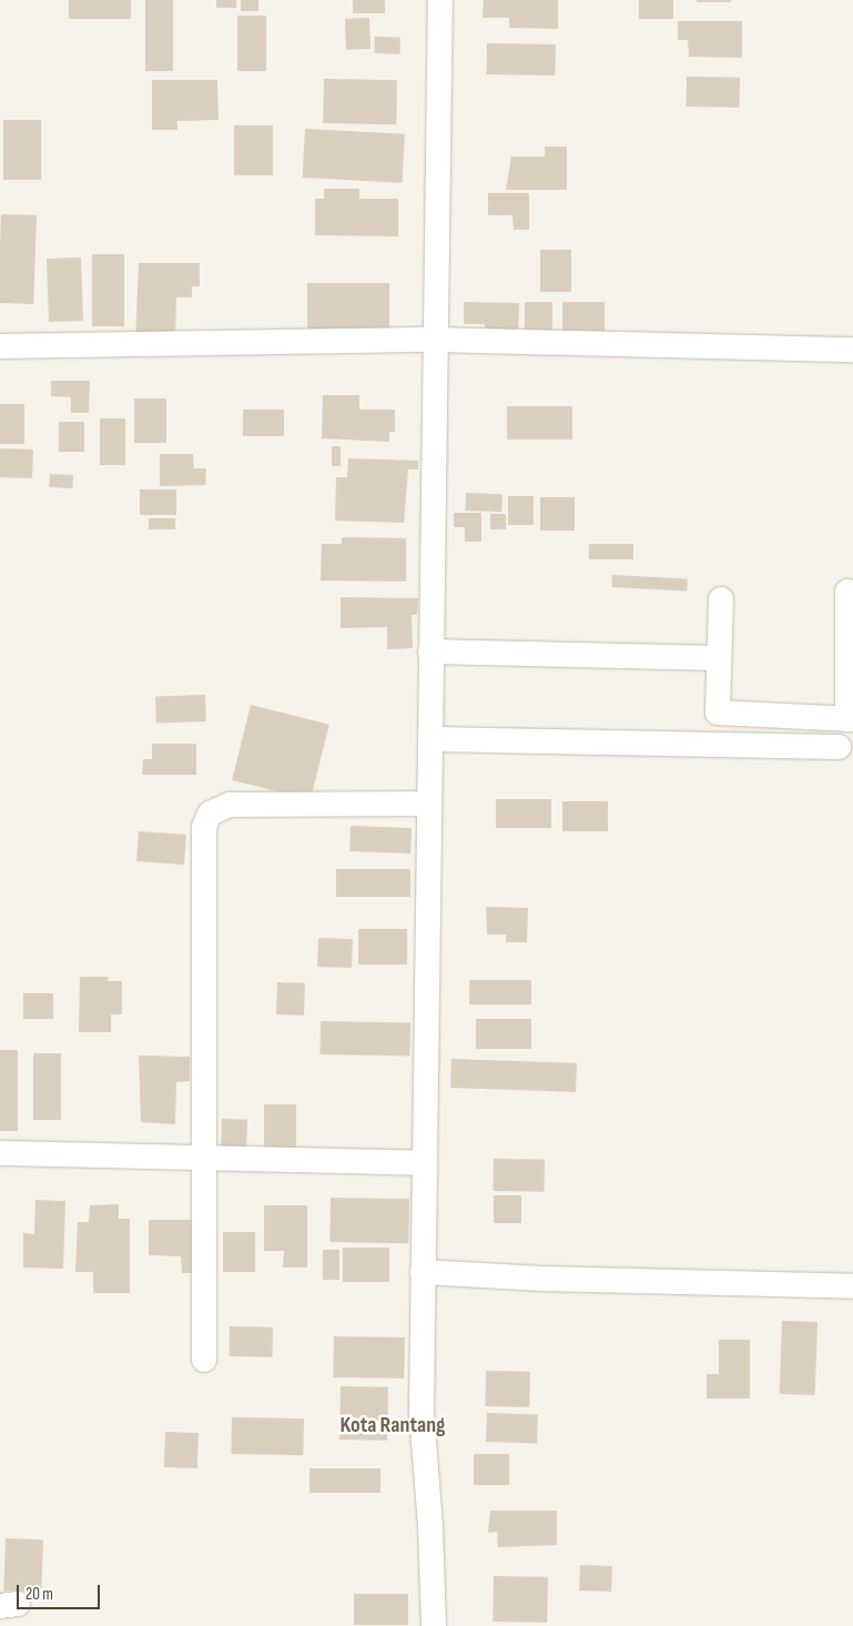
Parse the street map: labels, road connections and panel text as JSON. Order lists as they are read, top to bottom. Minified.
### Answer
{"districts":["Kota Rantang"],"scale_bar":"20 m"}
